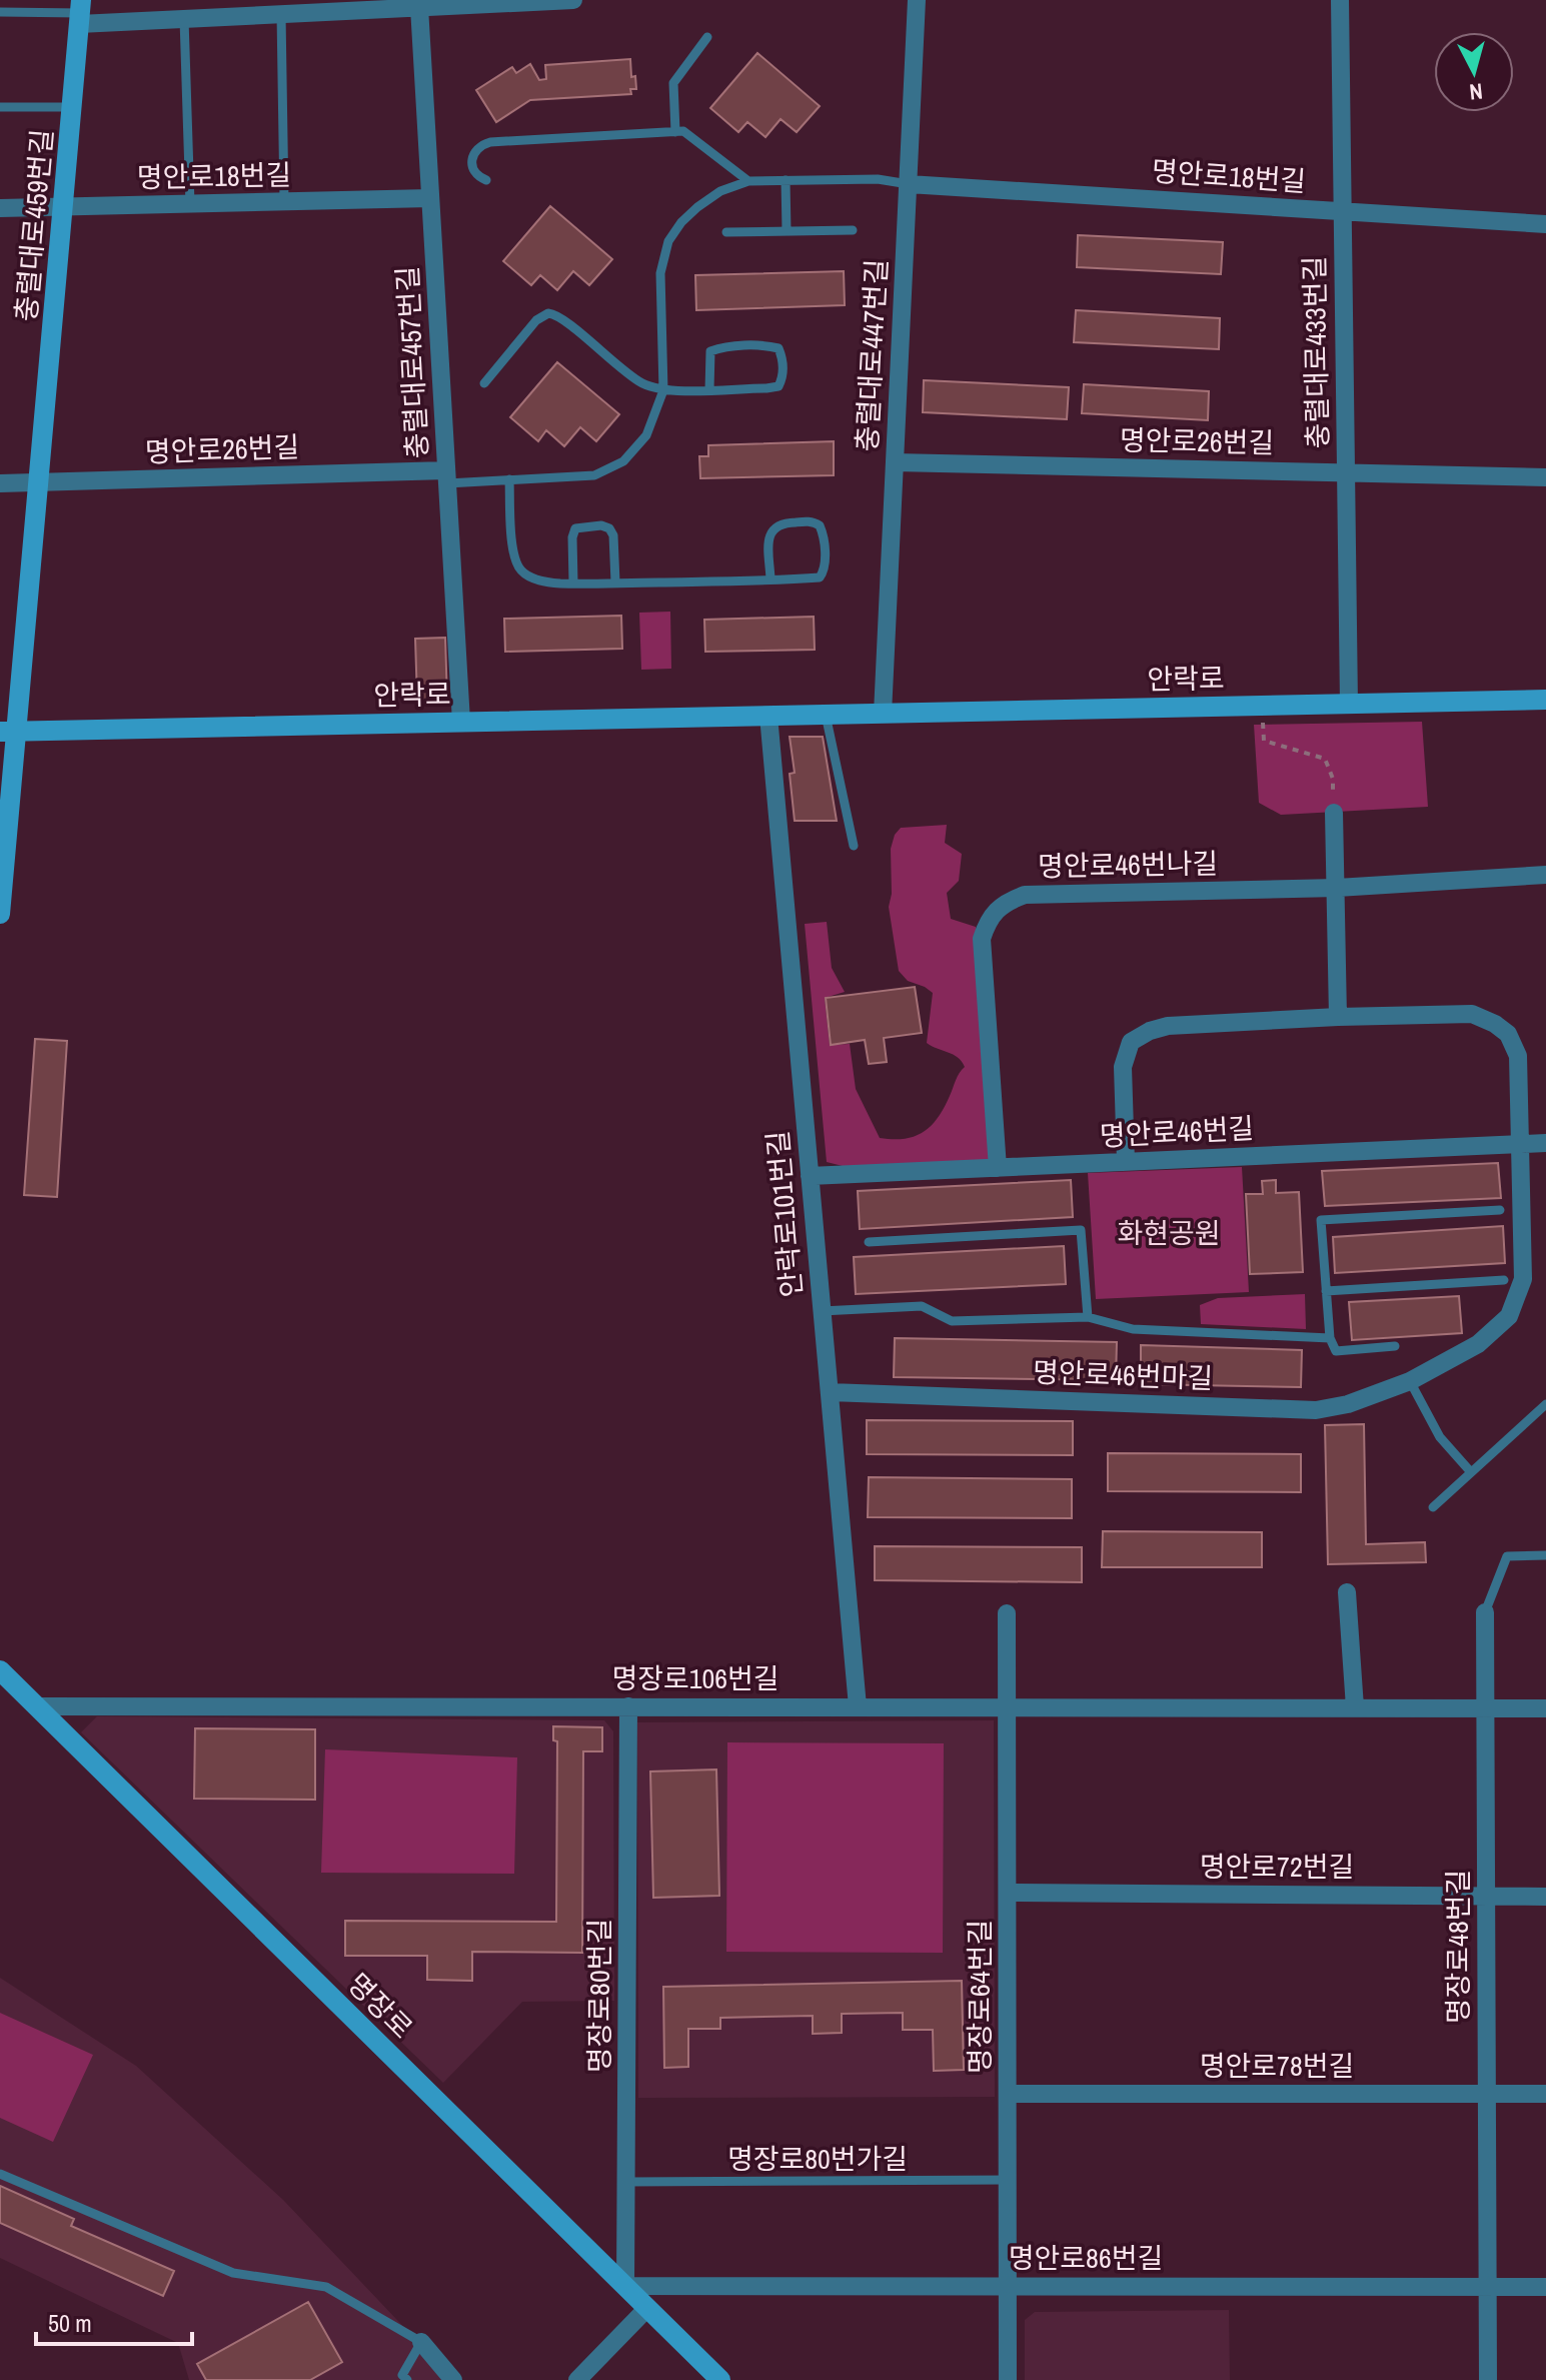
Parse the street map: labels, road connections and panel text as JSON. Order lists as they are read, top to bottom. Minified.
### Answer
{"streets":{"main road":["충렬대로459번길","안락로","명장로"],"street":["명안로18번길","충렬대로433번길","충렬대로447번길","충렬대로457번길","명안로26번길","명안로46번나길","명안로46번길","안락로101번길","명안로46번마길","명장로106번길","명안로72번길","명장로48번길","명장로80번길","명장로64번길","명안로78번길","명안로86번길"],"lane":["명장로80번가길"]},"crossings":[["명안로18번길","충렬대로459번길"],["명안로18번길","충렬대로433번길"],["명안로18번길","충렬대로447번길"],["명안로18번길","충렬대로457번길"],["충렬대로459번길","명안로26번길"],["충렬대로459번길","안락로"],["충렬대로433번길","명안로26번길"],["충렬대로433번길","안락로"],["충렬대로447번길","명안로26번길"],["충렬대로447번길","안락로"],["충렬대로457번길","명안로26번길"],["충렬대로457번길","안락로"],["안락로","안락로101번길"],["명안로46번나길","명안로46번길"],["명안로46번길","안락로101번길"],["명안로46번길","명안로46번마길"],["안락로101번길","명안로46번마길"],["안락로101번길","명장로106번길"],["명장로106번길","명장로48번길"],["명장로106번길","명장로80번길"],["명장로106번길","명장로64번길"],["명장로106번길","명장로"],["명안로72번길","명장로48번길"],["명안로72번길","명장로64번길"],["명장로48번길","명안로78번길"],["명장로48번길","명안로86번길"],["명장로80번길","명장로"],["명장로80번길","명장로80번가길"],["명장로80번길","명안로86번길"],["명장로64번길","명안로78번길"],["명장로64번길","명장로80번가길"],["명장로64번길","명안로86번길"],["명장로","명안로86번길"]],"parks":["화현공원"],"scale_bar":"50 m","north":"bottom"}
